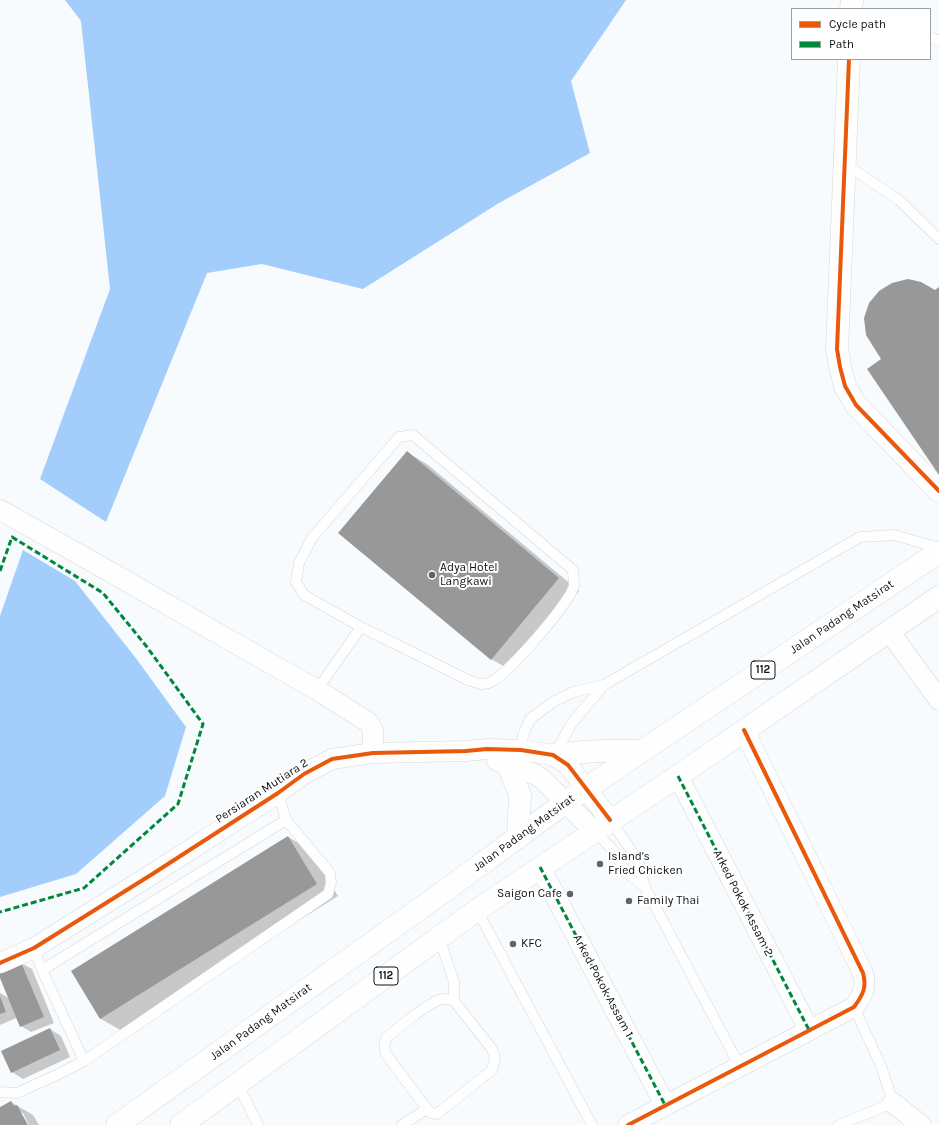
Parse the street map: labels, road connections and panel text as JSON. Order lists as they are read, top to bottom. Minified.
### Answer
{"streets":{"main road":["Jalan Padang Matsirat","112"],"street":["Persiaran Mutiara 2","Arked Pokok Assam 2","Arked Pokok Assam 1"]},"crossings":[["Jalan Padang Matsirat","Persiaran Mutiara 2"],["112","Persiaran Mutiara 2"],["112","Arked Pokok Assam 2"],["112","Arked Pokok Assam 1"]],"places":["Adya Hotel Langkawi","Island's Fried Chicken","Saigon Cafe","Family Thai","KFC"],"legend":["Cycle path","Path"]}
